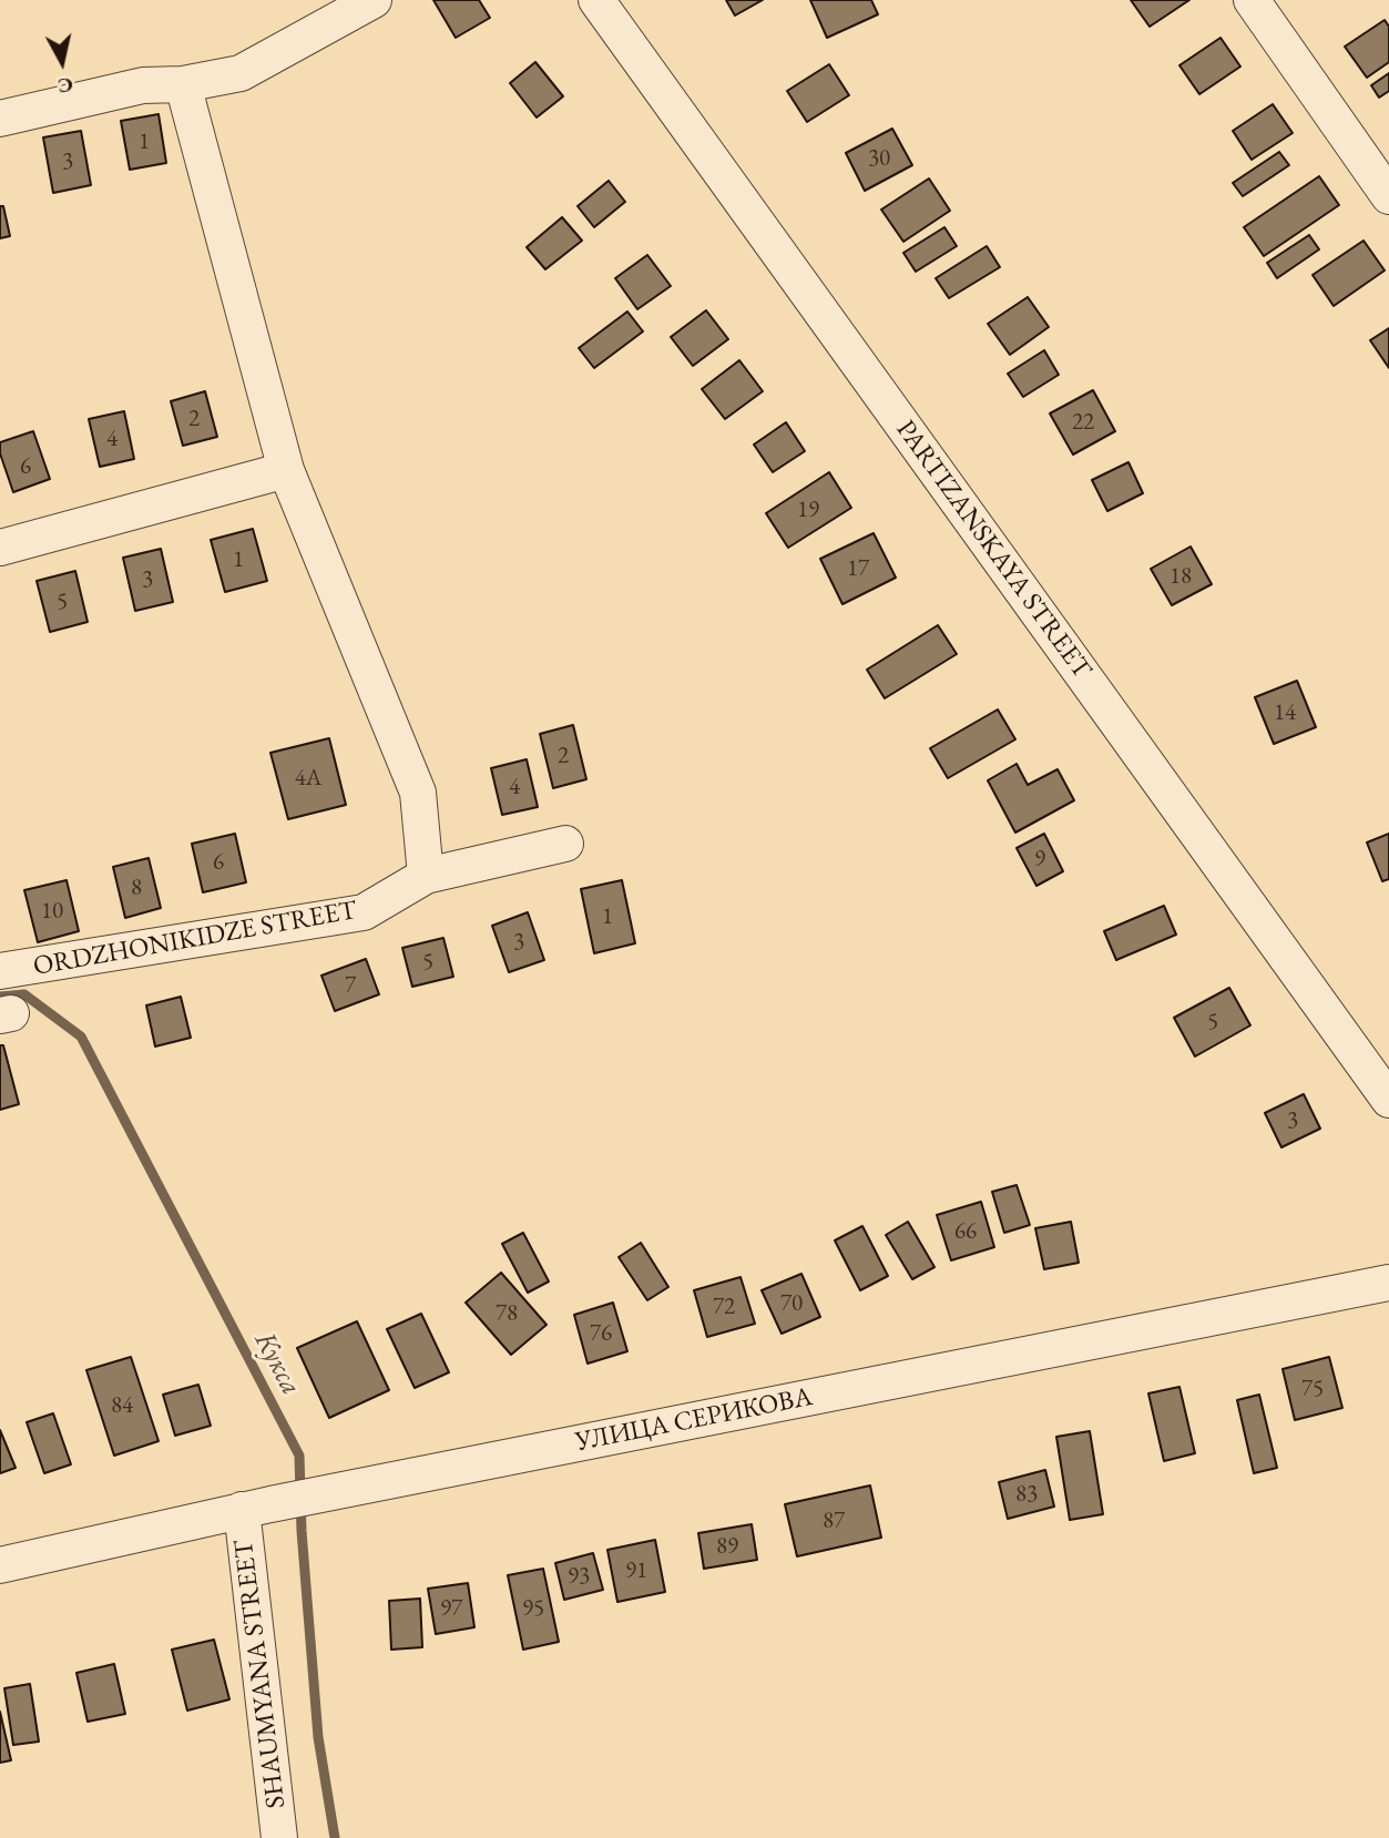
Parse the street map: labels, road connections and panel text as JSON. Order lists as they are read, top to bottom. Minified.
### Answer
{"streets":{"street":["PARTIZANSKAYA STREET","ORDZHONIKIDZE STREET","УЛИЦА СЕРИКОВА","SHAUMYANA STREET"]},"crossings":[["УЛИЦА СЕРИКОВА","SHAUMYANA STREET"]],"water":["Кукса"],"house_numbers":["1","30","3","2","22","4","6","19","1","17","18","3","5","14","2","4А","4","9","6","8","10","1","3","5","7","5","3","66","70","72","78","76","75","84","83","87","89","91","93","97","95"],"north":"bottom"}
